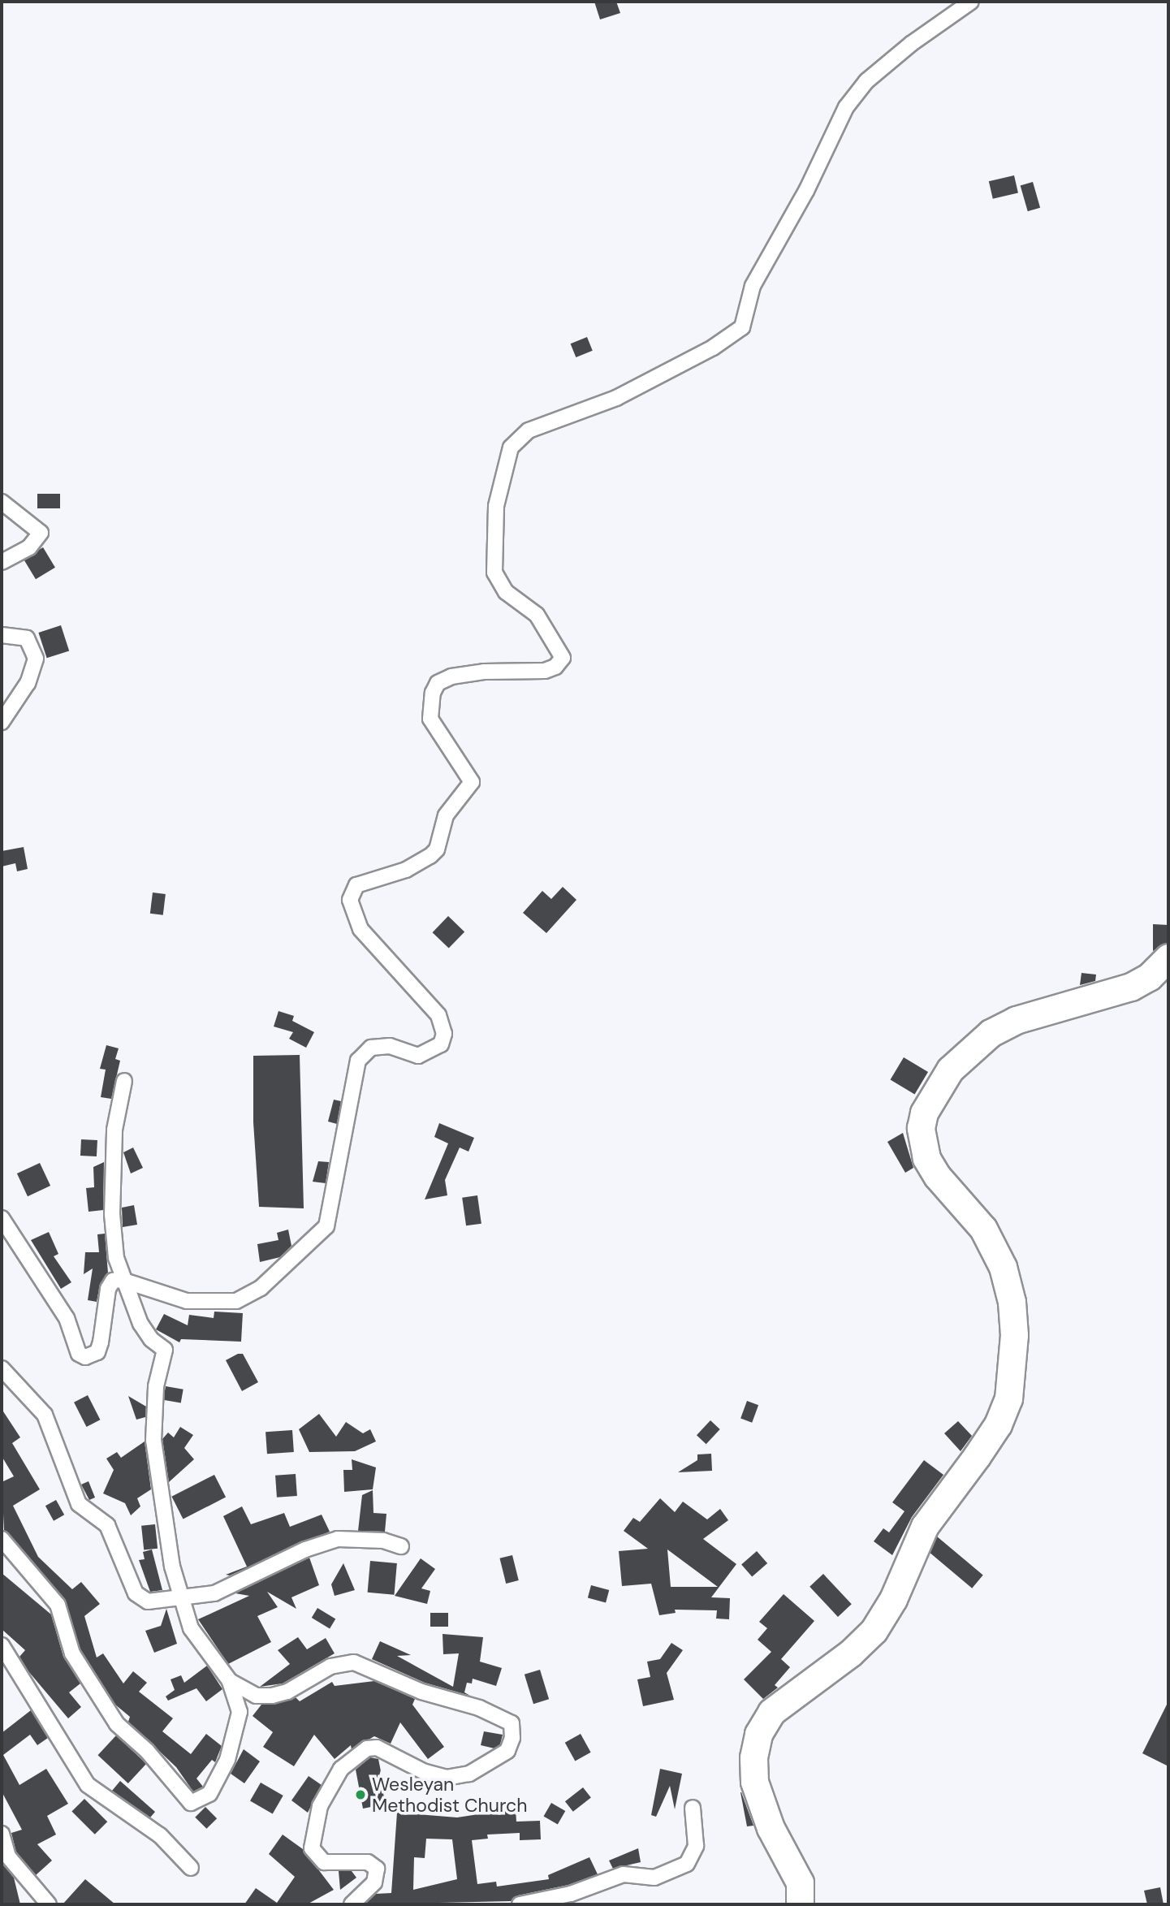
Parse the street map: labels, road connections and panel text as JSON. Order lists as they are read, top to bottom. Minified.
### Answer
{"places":["Wesleyan Methodist Church"]}
